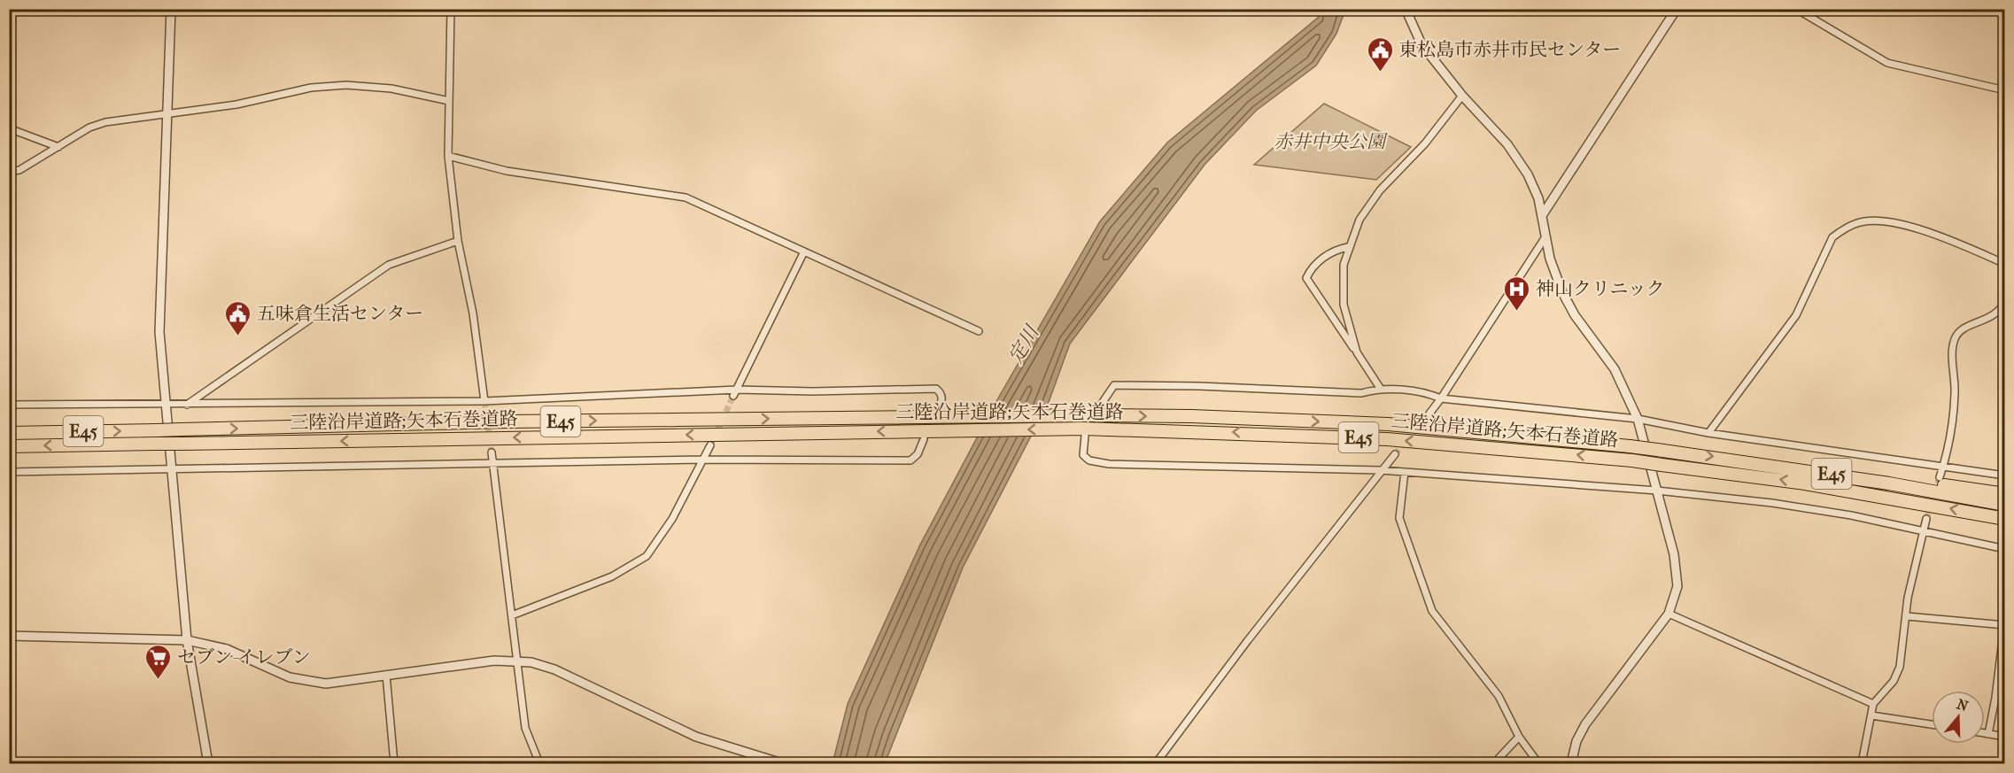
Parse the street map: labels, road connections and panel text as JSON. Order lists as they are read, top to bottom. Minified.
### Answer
{"streets":{"highway":["三陸沿岸道路;矢本石巻道路","E45"]},"water":["定川"],"parks":["赤井中央公園"],"places":{"public building":["東松島市赤井市民センター","五味倉生活センター"],"hospital":["神山クリニック"],"supermarket":["セブン-イレブン"]},"north":"top"}
